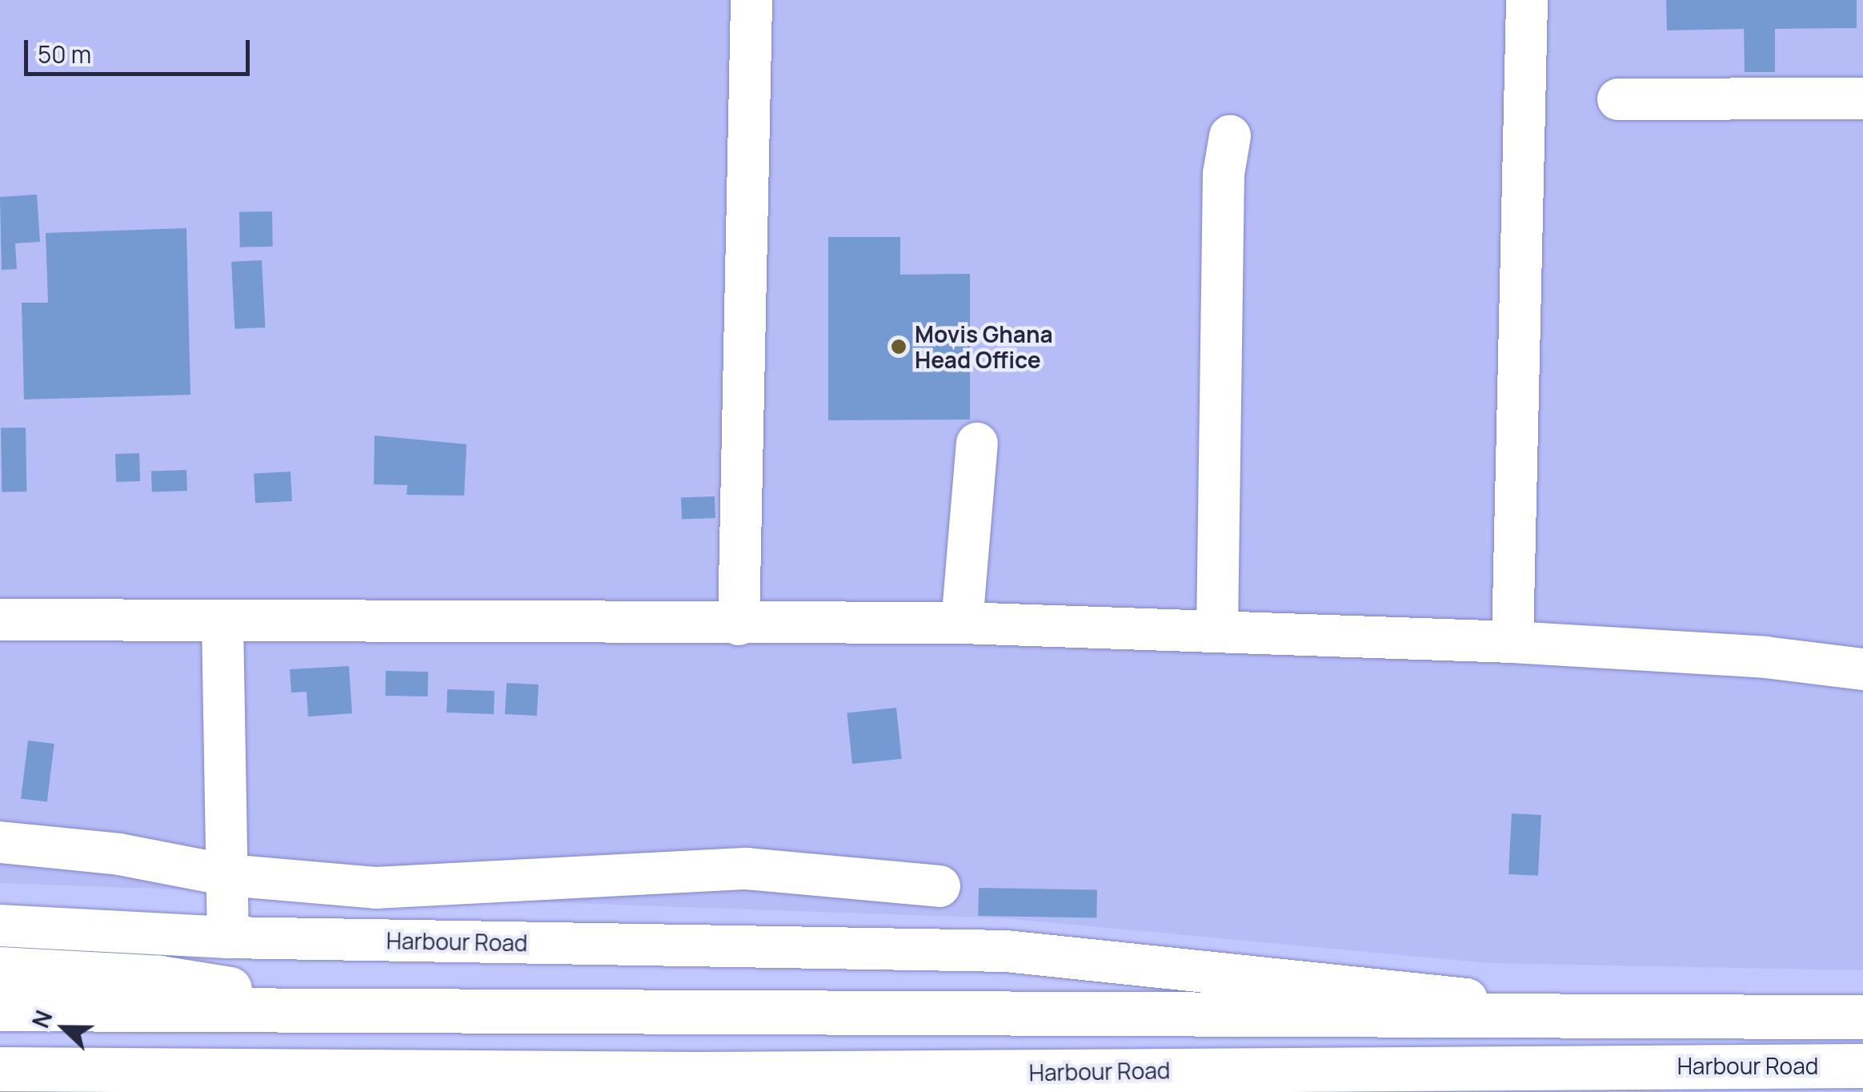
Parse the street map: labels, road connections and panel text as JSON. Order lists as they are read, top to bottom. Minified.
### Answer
{"streets":{"highway":["Harbour Road"]},"places":["Movis Ghana Head Office"],"scale_bar":"50 m","north":"left"}
